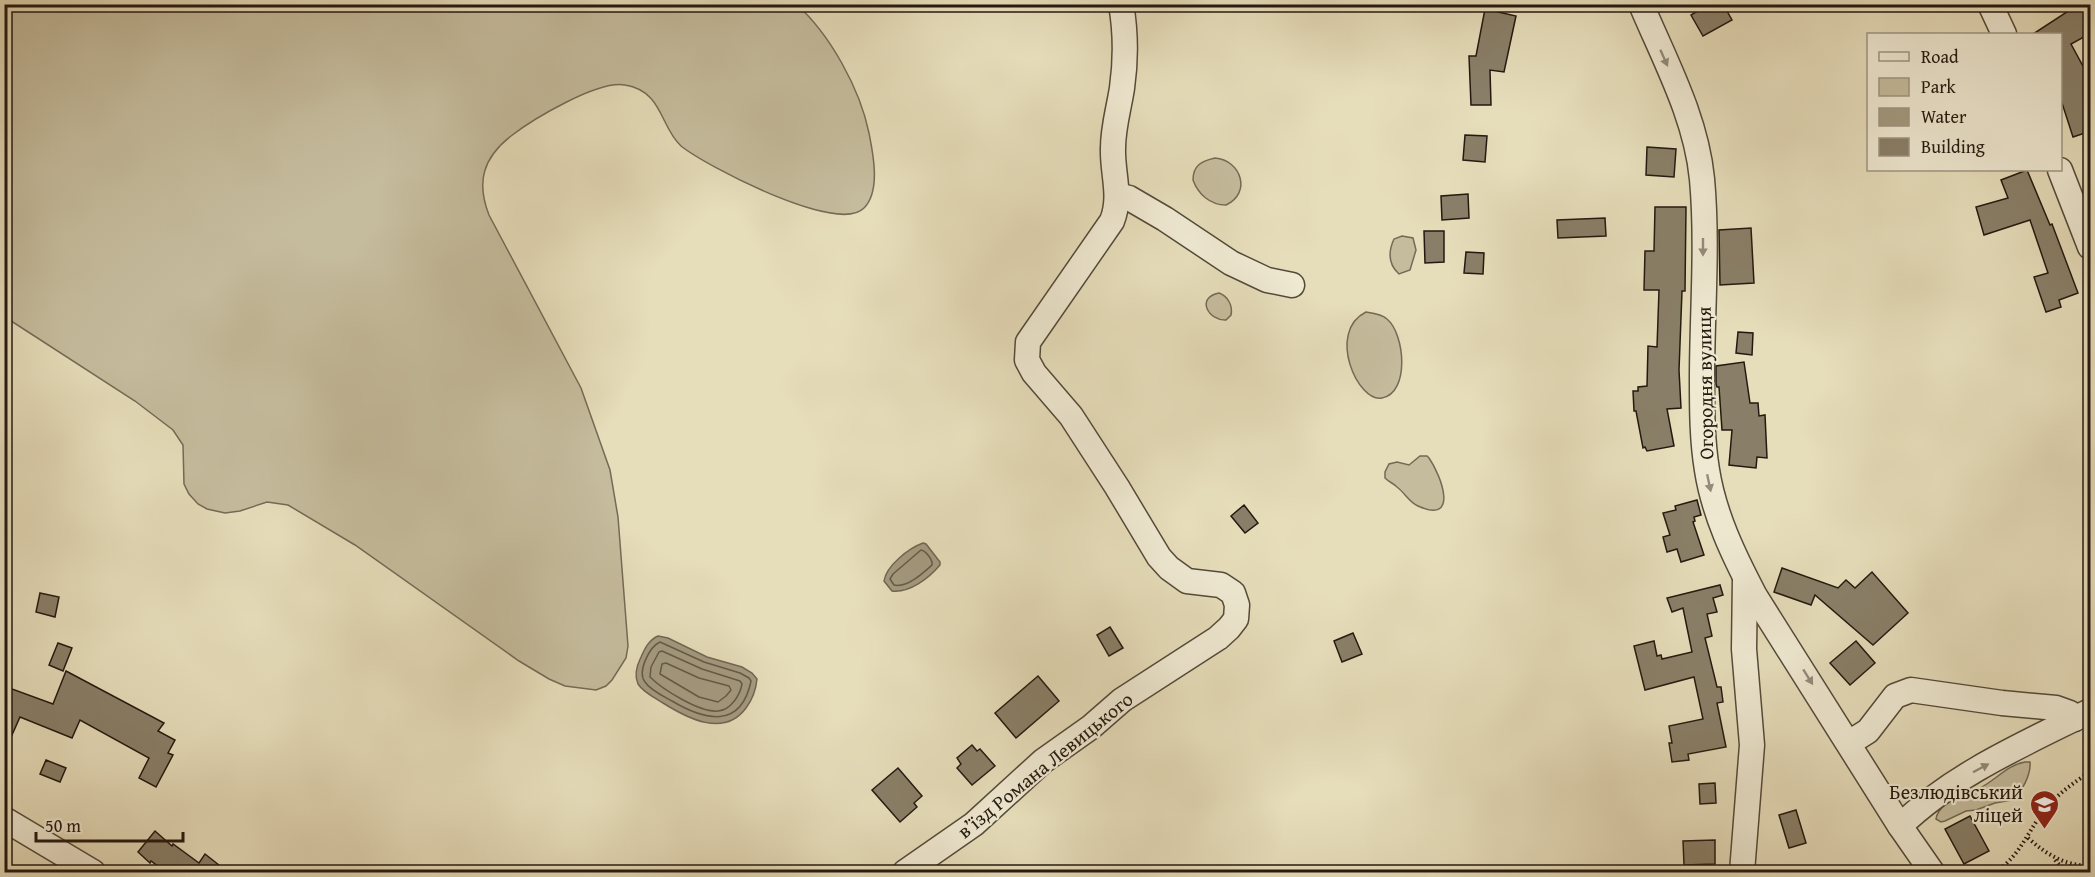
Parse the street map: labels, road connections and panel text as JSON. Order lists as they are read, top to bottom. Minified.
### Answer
{"streets":{"street":["Огородня вулиця","в’їзд Романа Левицького"]},"one_way":["Огородня вулиця"],"places":{"school or university":["Безлюдівський ліцей"]},"legend":["Road","Park","Water","Building"],"scale_bar":"50 m"}
